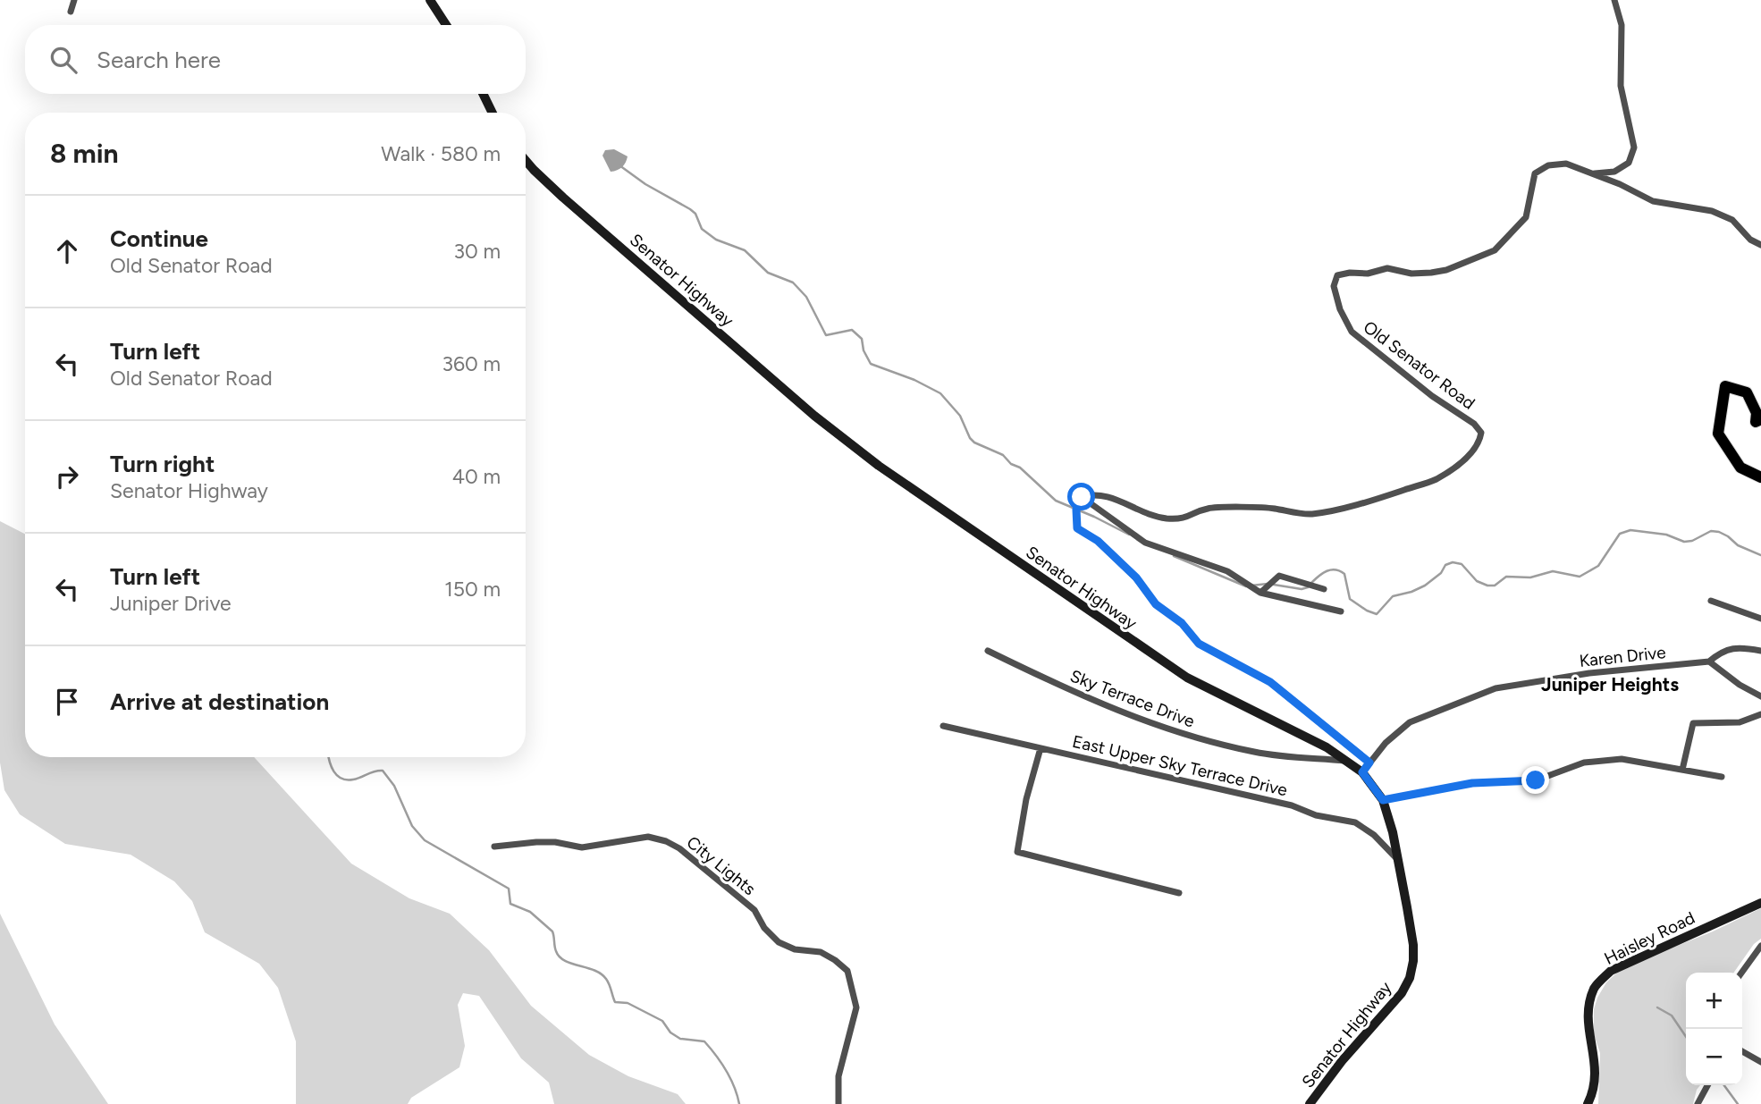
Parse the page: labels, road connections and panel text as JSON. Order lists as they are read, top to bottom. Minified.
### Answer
{"streets":{"street":["Senator Highway","Old Senator Road","Karen Drive","Sky Terrace Drive","East Upper Sky Terrace Drive","City Lights","Haisley Road"]},"crossings":[["Senator Highway","Karen Drive"],["Senator Highway","Sky Terrace Drive"],["Senator Highway","East Upper Sky Terrace Drive"]],"districts":["Juniper Heights"],"page":{"search":"Search here","heading":["8 min","Walk · 580 m"],"list":[["Continue","Old Senator Road","30 m"],["Turn left","Old Senator Road","360 m"],["Turn right","Senator Highway","40 m"],["Turn left","Juniper Drive","150 m"],"Arrive at destination"],"map_buttons":["+","−"]}}
